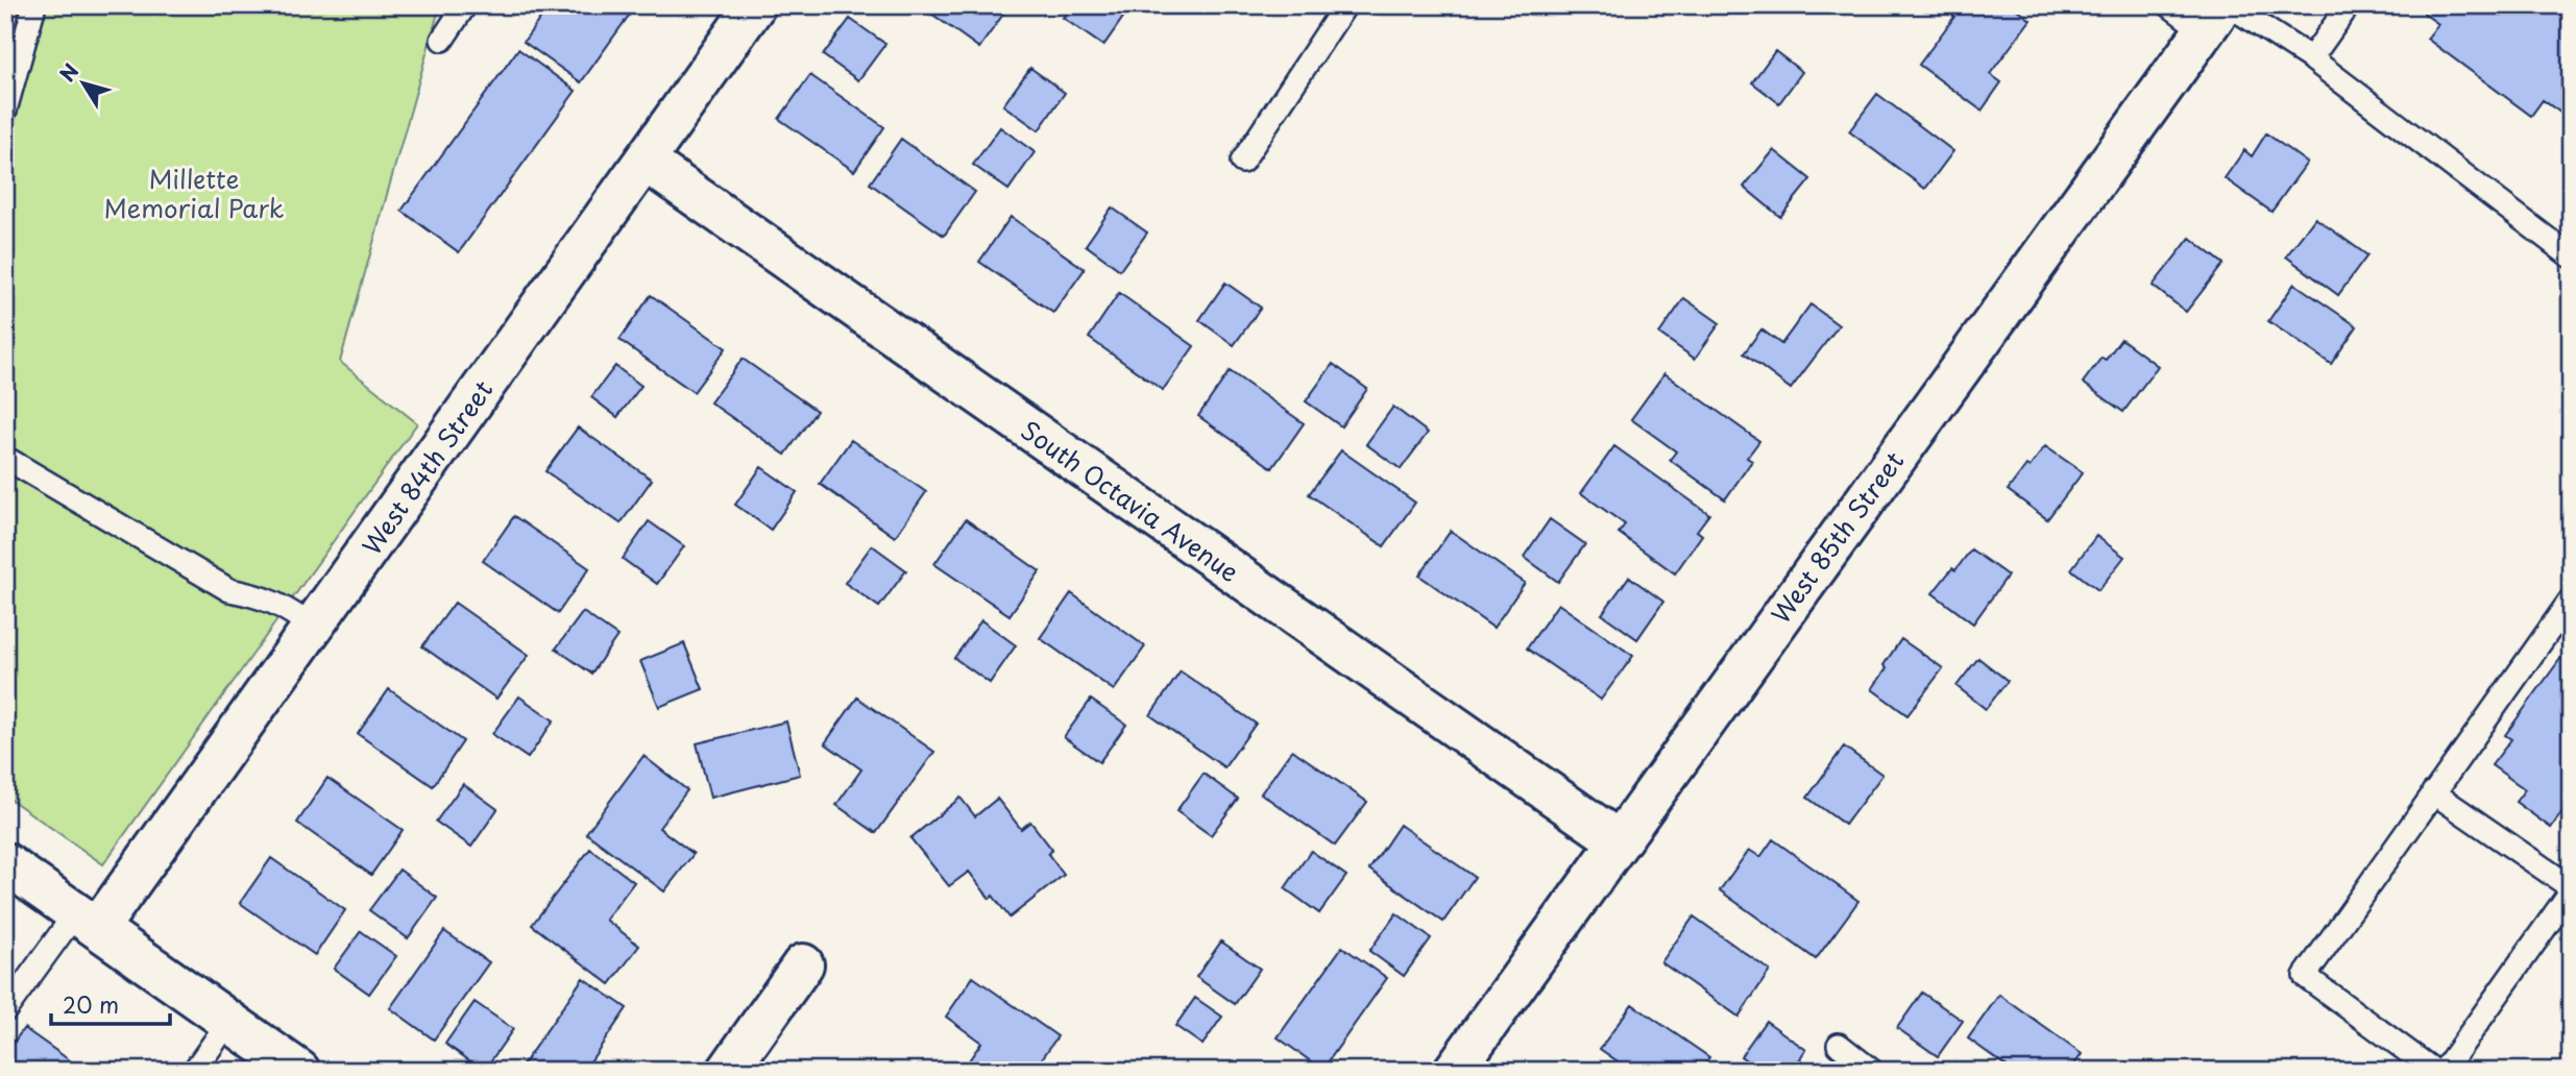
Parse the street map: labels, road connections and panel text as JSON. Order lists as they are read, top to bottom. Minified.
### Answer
{"streets":{"street":["West 84th Street","South Octavia Avenue","West 85th Street"]},"crossings":[["West 84th Street","South Octavia Avenue"],["South Octavia Avenue","West 85th Street"]],"parks":["Millette Memorial Park"],"scale_bar":"20 m","north":"top left"}
